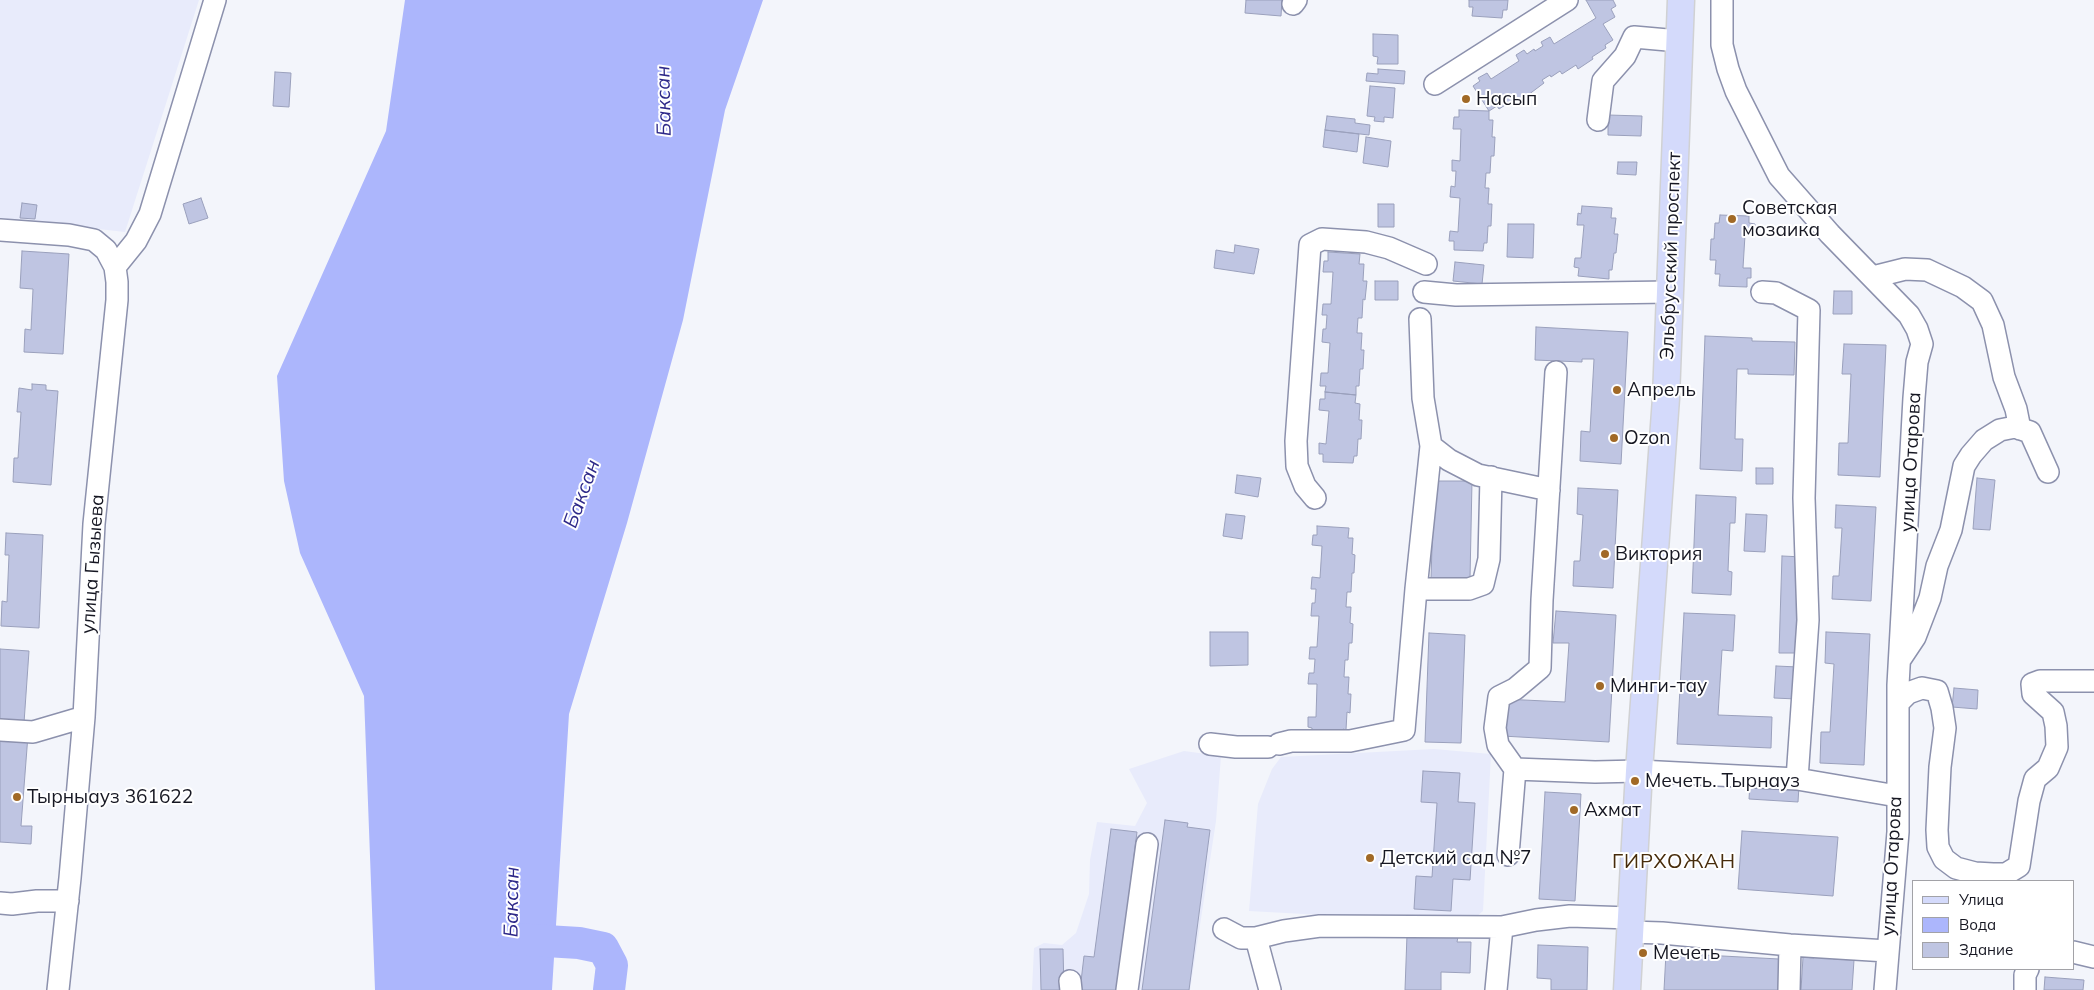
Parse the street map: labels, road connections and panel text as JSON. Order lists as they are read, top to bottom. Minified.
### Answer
{"streets":{"main road":["Эльбрусский проспект"],"street":["улица Отарова","улица Гызыева"]},"districts":["ГИРХОЖАН"],"water":["Баксан"],"places":["Насып","Советская мозаика","Апрель","Ozon","Виктория","Минги-тау","Мечеть. Тырнауз","Тырныауз 361622","Ахмат","Детский сад №7","Мечеть"],"legend":["Улица","Вода","Здание"]}
